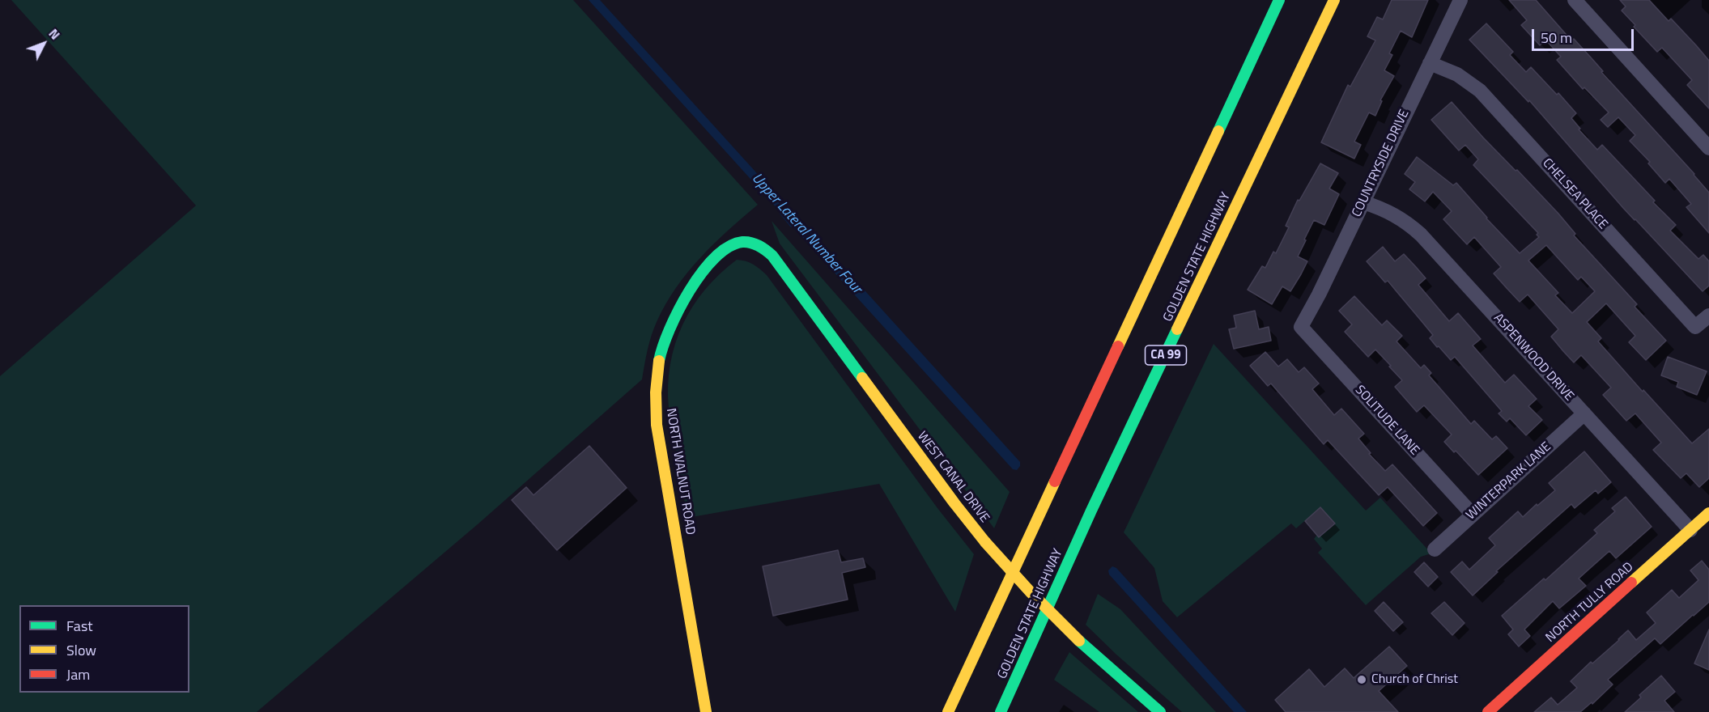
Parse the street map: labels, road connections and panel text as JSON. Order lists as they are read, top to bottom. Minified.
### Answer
{"streets":{"main road":["GOLDEN STATE HIGHWAY","CA 99","NORTH WALNUT ROAD","WEST CANAL DRIVE","NORTH TULLY ROAD"],"street":["COUNTRYSIDE DRIVE","CHELSEA PLACE","ASPENWOOD DRIVE","SOLITUDE LANE","WINTERPARK LANE"]},"crossings":[["COUNTRYSIDE DRIVE","CHELSEA PLACE"],["COUNTRYSIDE DRIVE","ASPENWOOD DRIVE"],["COUNTRYSIDE DRIVE","SOLITUDE LANE"],["ASPENWOOD DRIVE","WINTERPARK LANE"],["ASPENWOOD DRIVE","NORTH TULLY ROAD"],["SOLITUDE LANE","WINTERPARK LANE"],["NORTH WALNUT ROAD","WEST CANAL DRIVE"]],"water":["Upper Lateral Number Four"],"places":["Church of Christ"],"legend":["Fast","Slow","Jam"],"scale_bar":"50 m","north":"top right"}
